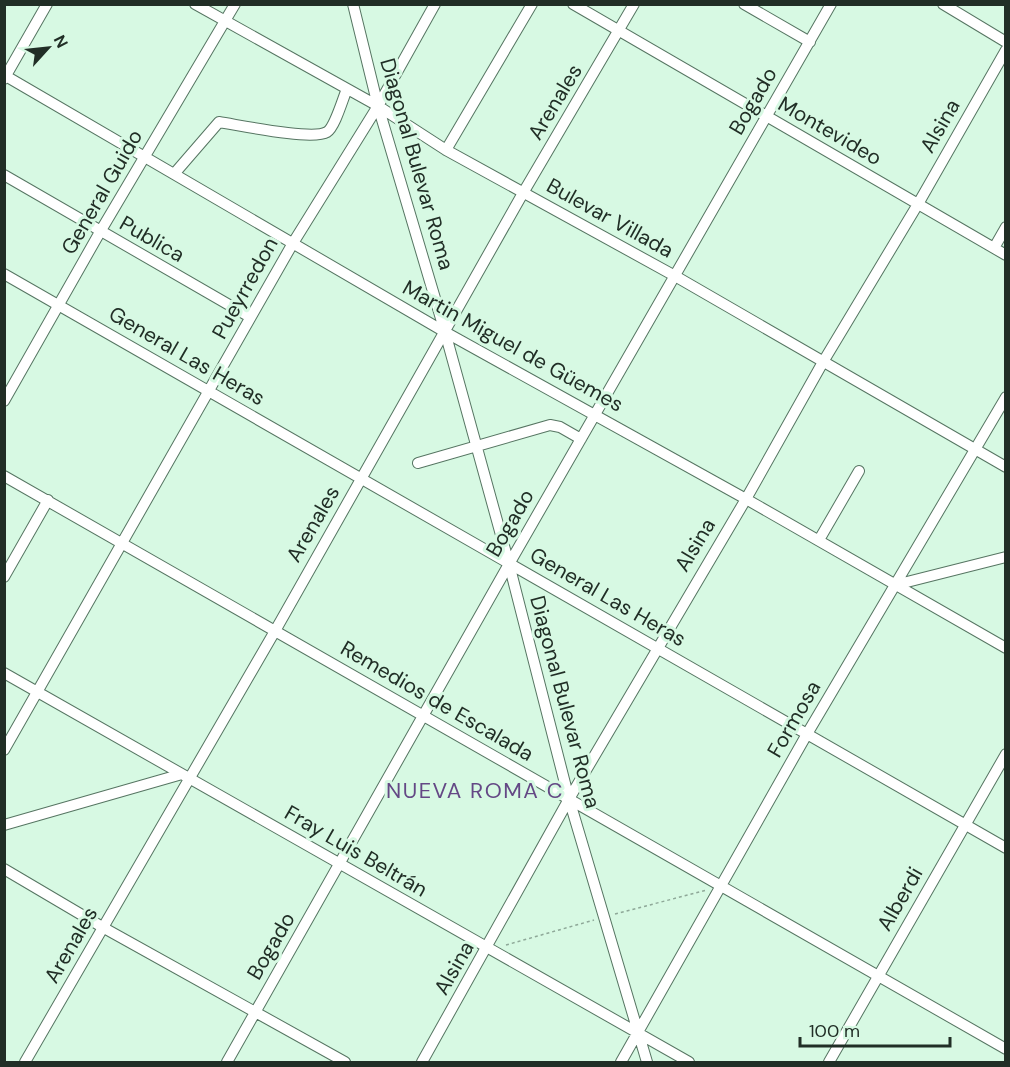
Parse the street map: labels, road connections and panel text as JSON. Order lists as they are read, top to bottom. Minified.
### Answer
{"streets":{"street":["Bogado","Arenales","Alsina","Montevideo","Diagonal Bulevar Roma","General Guido","Bulevar Villada","Publica","Pueyrredon","Martin Miguel de Güemes","General Las Heras","Remedios de Escalada","Formosa","Fray Luis Beltrán","Alberdi"]},"crossings":[["Bogado","Montevideo"],["Bogado","Diagonal Bulevar Roma"],["Bogado","Bulevar Villada"],["Bogado","Martin Miguel de Güemes"],["Bogado","General Las Heras"],["Bogado","Remedios de Escalada"],["Bogado","Fray Luis Beltrán"],["Arenales","Montevideo"],["Arenales","Diagonal Bulevar Roma"],["Arenales","Bulevar Villada"],["Arenales","Martin Miguel de Güemes"],["Arenales","General Las Heras"],["Arenales","Remedios de Escalada"],["Arenales","Fray Luis Beltrán"],["Alsina","Montevideo"],["Alsina","Diagonal Bulevar Roma"],["Alsina","Bulevar Villada"],["Alsina","Martin Miguel de Güemes"],["Alsina","General Las Heras"],["Alsina","Remedios de Escalada"],["Alsina","Fray Luis Beltrán"],["Diagonal Bulevar Roma","Bulevar Villada"],["Diagonal Bulevar Roma","Pueyrredon"],["Diagonal Bulevar Roma","Martin Miguel de Güemes"],["Diagonal Bulevar Roma","General Las Heras"],["Diagonal Bulevar Roma","Remedios de Escalada"],["Diagonal Bulevar Roma","Formosa"],["Diagonal Bulevar Roma","Fray Luis Beltrán"],["General Guido","Bulevar Villada"],["General Guido","Publica"],["General Guido","Martin Miguel de Güemes"],["General Guido","General Las Heras"],["Bulevar Villada","Pueyrredon"],["Bulevar Villada","Formosa"],["Publica","Pueyrredon"],["Pueyrredon","Martin Miguel de Güemes"],["Pueyrredon","General Las Heras"],["Pueyrredon","Remedios de Escalada"],["Pueyrredon","Fray Luis Beltrán"],["Martin Miguel de Güemes","Formosa"],["General Las Heras","Formosa"],["General Las Heras","Alberdi"],["Remedios de Escalada","Formosa"],["Remedios de Escalada","Alberdi"],["Formosa","Fray Luis Beltrán"]],"districts":["NUEVA ROMA C"],"scale_bar":"100 m","north":"top right"}
